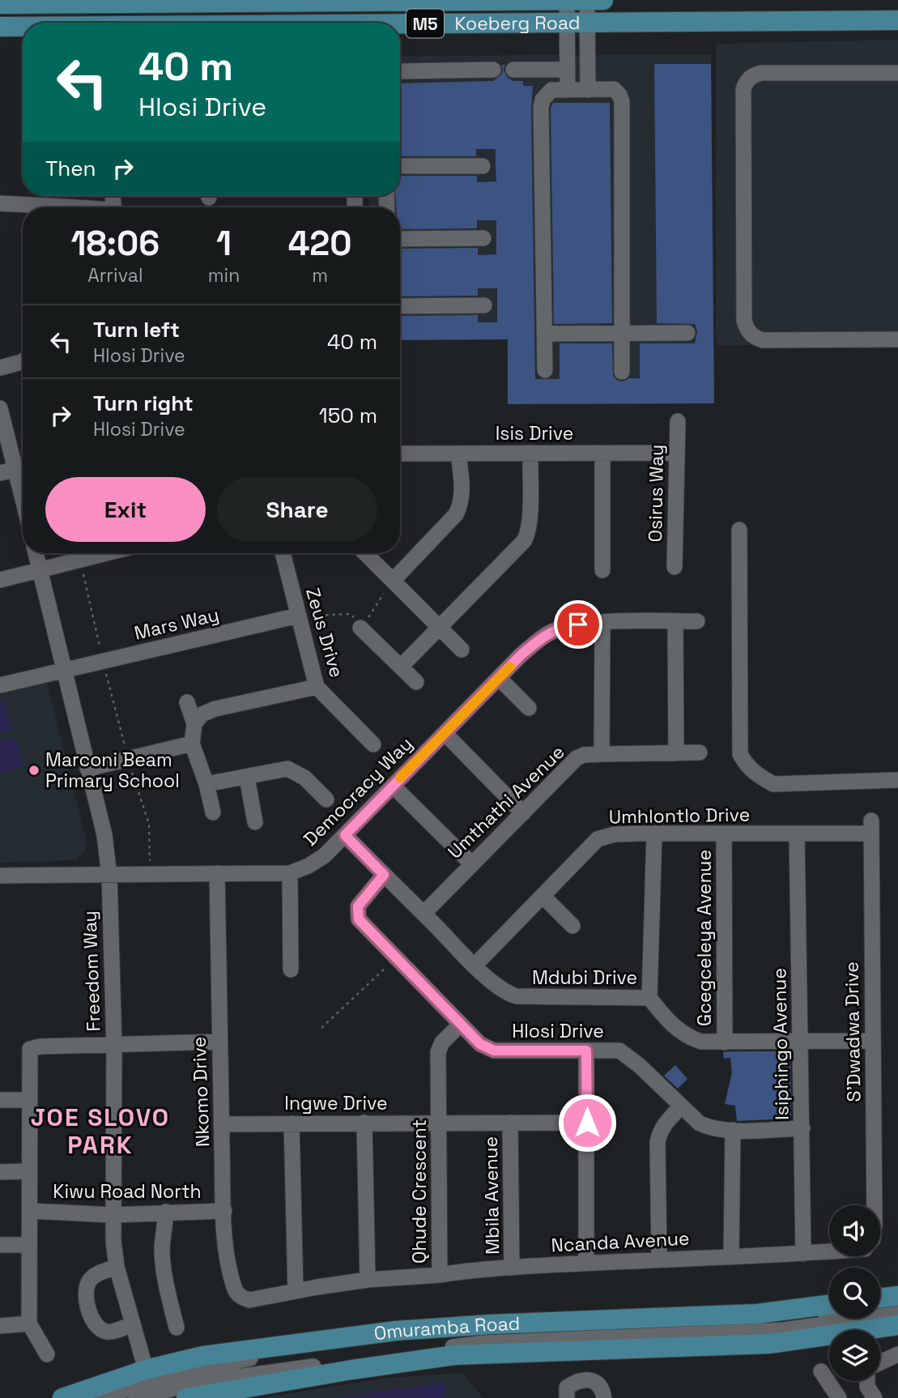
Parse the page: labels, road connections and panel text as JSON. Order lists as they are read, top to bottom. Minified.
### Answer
{"streets":{"main road":["M5","Koeberg Road","Omuramba Road"],"street":["Isis Drive","Osirus Way","Mars Way","Zeus Drive","Democracy Way","Umthathi Avenue","Umhlontlo Drive","Gcegceleya Avenue","Freedom Way","Mdubi Drive","Hlosi Drive","S'Dwadwa Drive","Isiphingo Avenue","Nkomo Drive","Ingwe Drive","Kiwu Road North","Qhude Crescent","Mbila Avenue","Ncanda Avenue"]},"crossings":[["Isis Drive","Osirus Way"],["Mars Way","Zeus Drive"],["Mars Way","Freedom Way"],["Democracy Way","Freedom Way"],["Democracy Way","Mdubi Drive"],["Democracy Way","Nkomo Drive"],["Umthathi Avenue","Mdubi Drive"],["Umhlontlo Drive","Gcegceleya Avenue"],["Umhlontlo Drive","Mdubi Drive"],["Umhlontlo Drive","S'Dwadwa Drive"],["Umhlontlo Drive","Isiphingo Avenue"],["Gcegceleya Avenue","Mdubi Drive"],["Freedom Way","Kiwu Road North"],["Freedom Way","Omuramba Road"],["Mdubi Drive","Hlosi Drive"],["Mdubi Drive","S'Dwadwa Drive"],["Mdubi Drive","Isiphingo Avenue"],["Hlosi Drive","Isiphingo Avenue"],["Hlosi Drive","Qhude Crescent"],["S'Dwadwa Drive","Isiphingo Avenue"],["S'Dwadwa Drive","Ncanda Avenue"],["Isiphingo Avenue","Ncanda Avenue"],["Nkomo Drive","Ingwe Drive"],["Nkomo Drive","Kiwu Road North"],["Nkomo Drive","Qhude Crescent"],["Ingwe Drive","Qhude Crescent"],["Ingwe Drive","Mbila Avenue"],["Qhude Crescent","Ncanda Avenue"],["Mbila Avenue","Ncanda Avenue"]],"districts":["JOE SLOVO PARK"],"places":["Marconi Beam Primary School"],"page":{"turn":["40 m","Hlosi Drive"],"then":"Then","eta":["18:06","Arrival","1","min","420","m"],"list":[{"name":"Turn left","note":"Hlosi Drive","value":"40 m"},{"name":"Turn right","note":"Hlosi Drive","value":"150 m"}],"buttons":["Exit","Share"]}}
